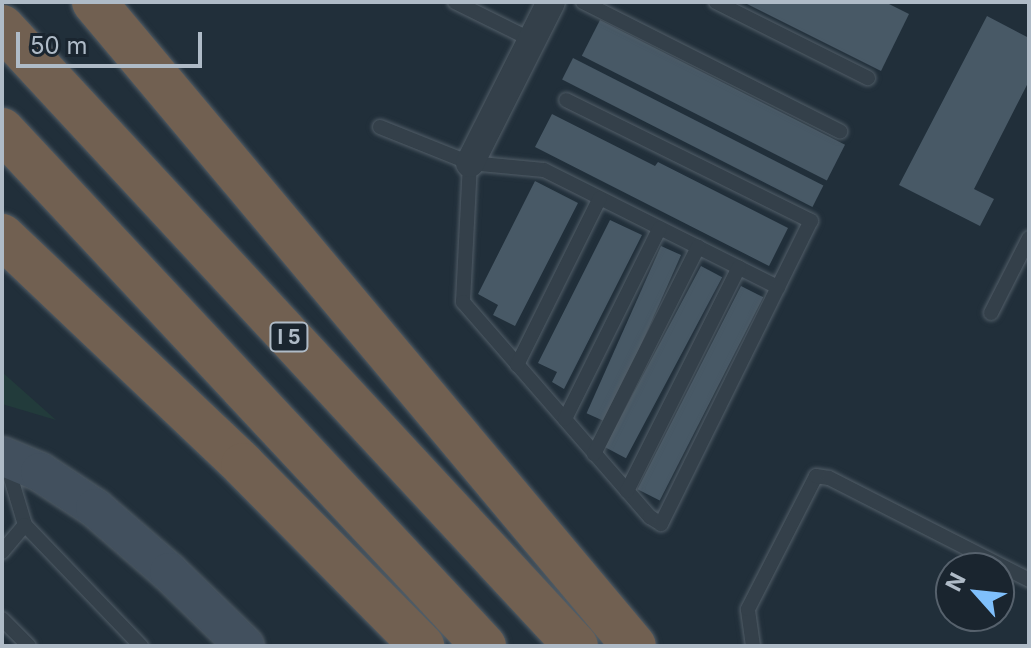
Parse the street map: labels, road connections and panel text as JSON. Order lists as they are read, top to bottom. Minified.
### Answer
{"streets":{"highway":["I 5"]},"scale_bar":"50 m","north":"top left"}
